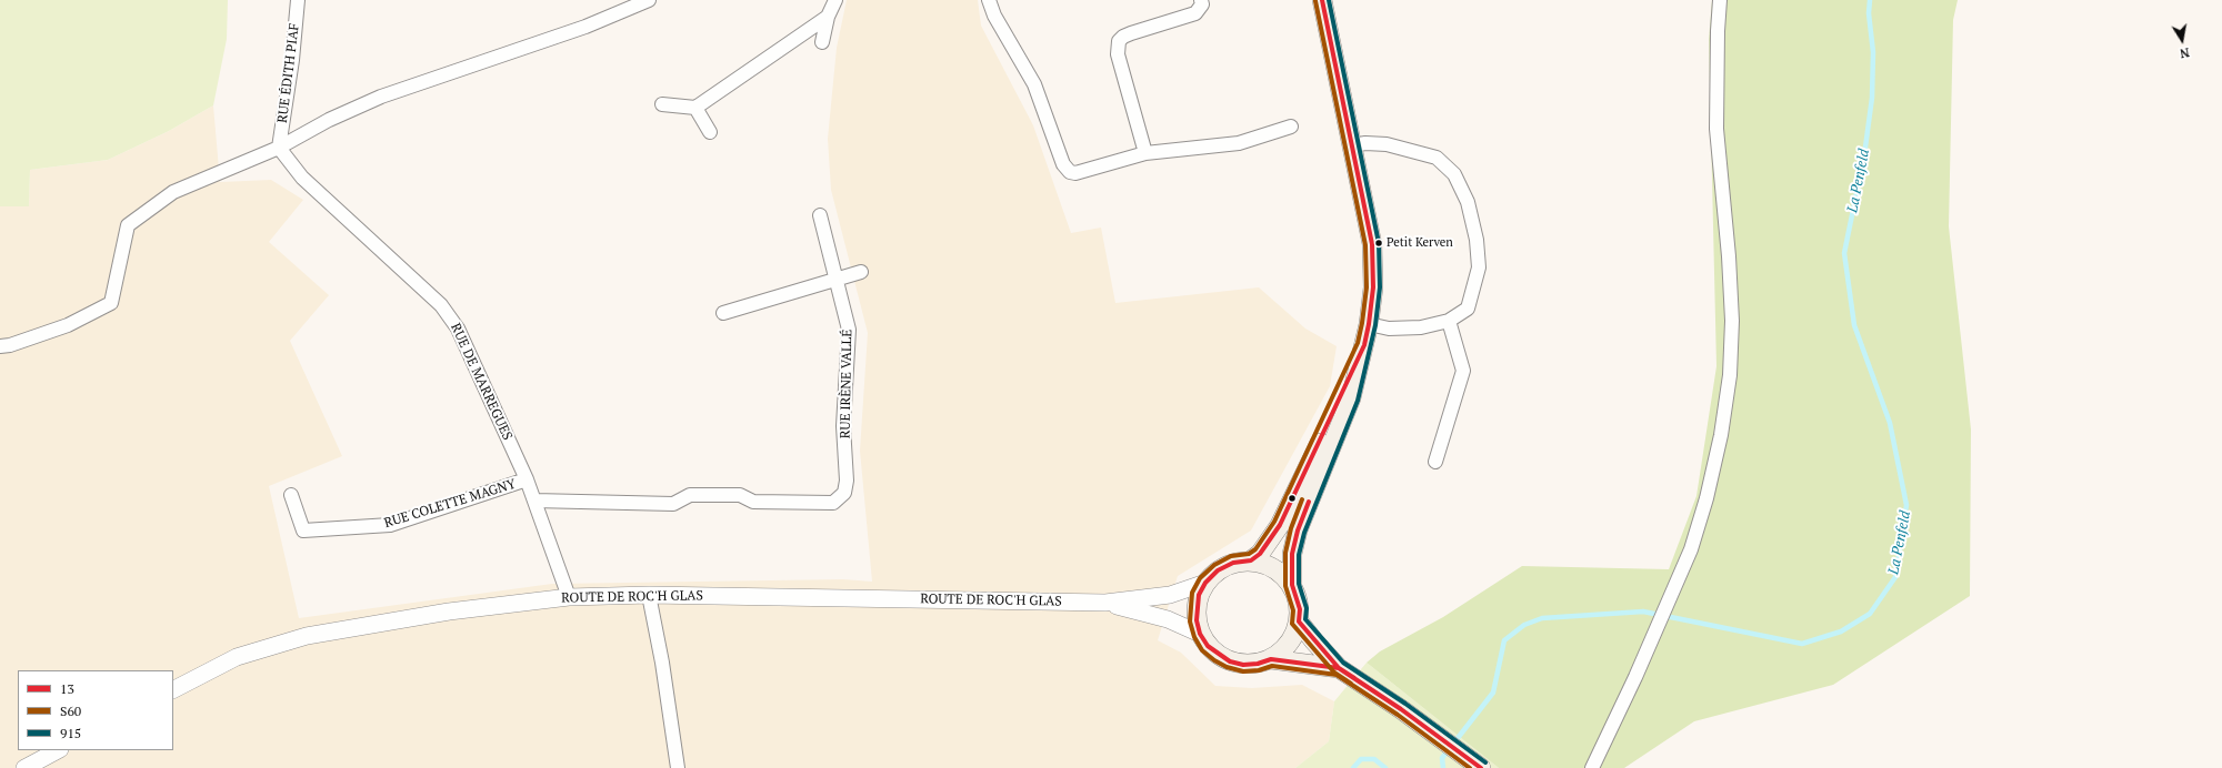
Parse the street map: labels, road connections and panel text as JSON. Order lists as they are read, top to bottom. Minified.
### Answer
{"streets":{"street":["RUE ÉDITH PIAF","RUE DE MARREGUES","RUE IRÈNE VALLÉ","RUE COLETTE MAGNY","ROUTE DE ROC'H GLAS"]},"crossings":[["RUE ÉDITH PIAF","RUE DE MARREGUES"],["RUE DE MARREGUES","RUE IRÈNE VALLÉ"],["RUE DE MARREGUES","RUE COLETTE MAGNY"],["RUE DE MARREGUES","ROUTE DE ROC'H GLAS"]],"water":["La Penfeld"],"places":["Petit Kerven"],"lines":["transit line 13","transit line 915","transit line S60"],"legend":["13","S60","915"],"north":"bottom"}
